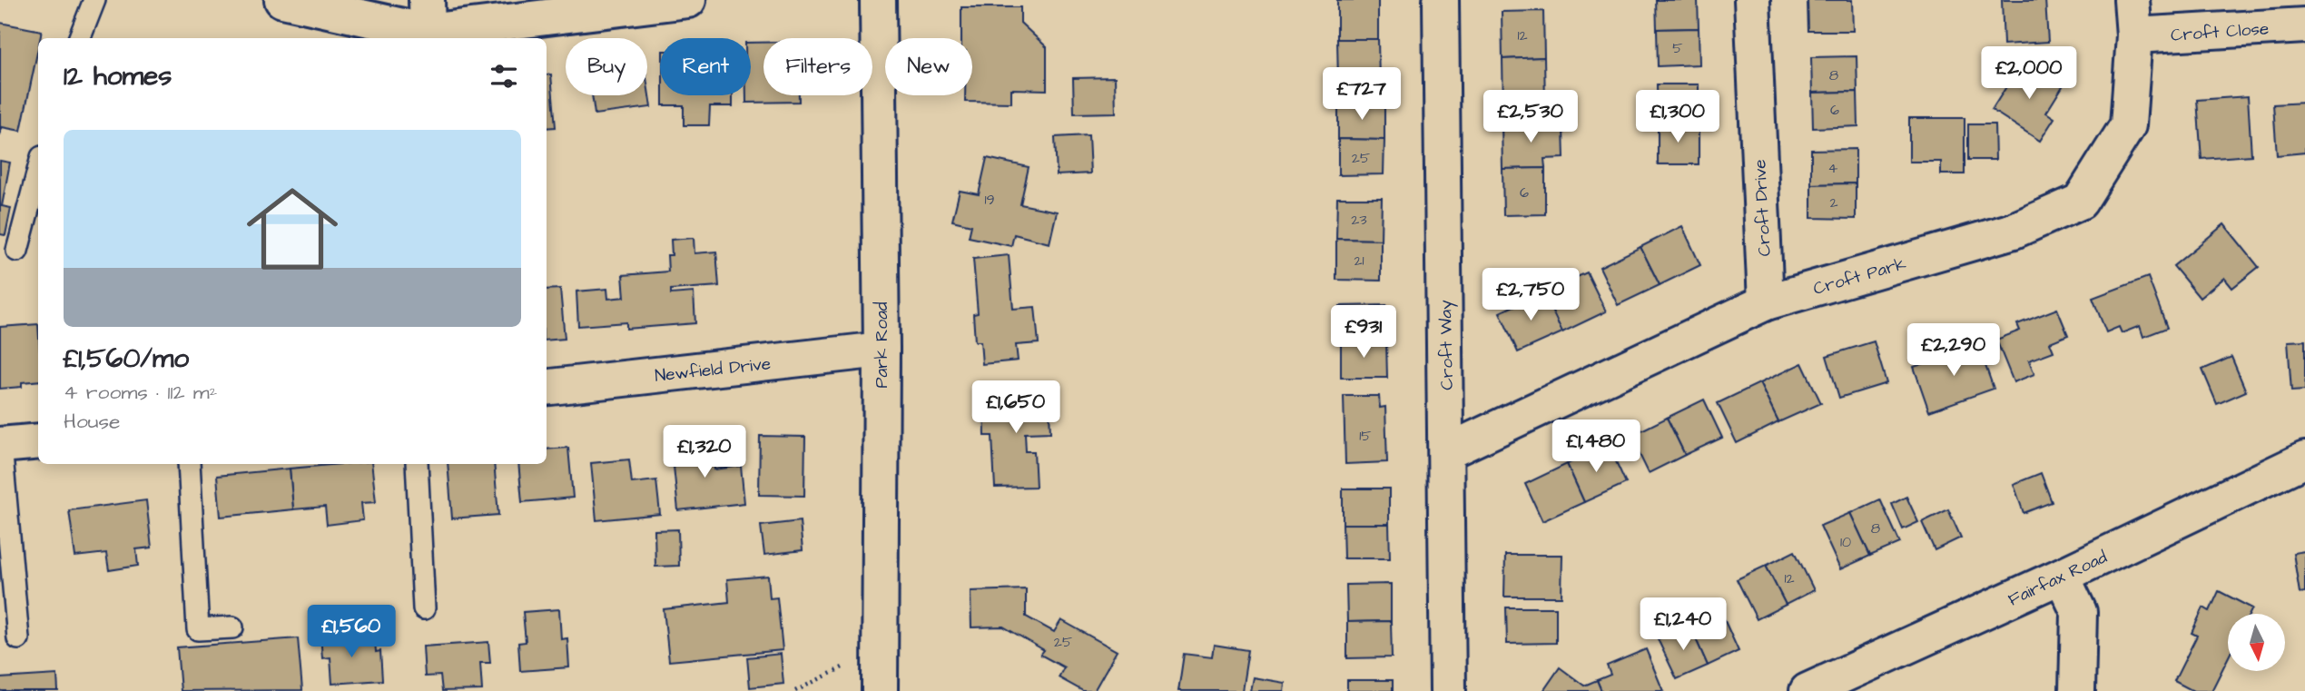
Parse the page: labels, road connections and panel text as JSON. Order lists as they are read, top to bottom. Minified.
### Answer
{"streets":{"street":["Croft Close","Croft Drive","Croft Park","Park Road","Croft Way","Newfield Drive","Fairfax Road"]},"crossings":[["Croft Close","Croft Park"],["Croft Drive","Croft Park"],["Croft Park","Croft Way"],["Park Road","Newfield Drive"]],"house_numbers":["12","5","8","6","25","4","6","19","2","23","21","15","8","10","12","25"],"north":"bottom","page":{"chip":["Buy","Rent","Filters","New"],"heading":"12 homes","price":["£2,000","£727","£2,530","£1,300","£2,750","£931","£2,290","£1,650","£1,480","£1,320","£1,240","£1,560"],"list":[{"name":"£1,560/mo","note":"4 rooms · 112 m² · House"}]}}
